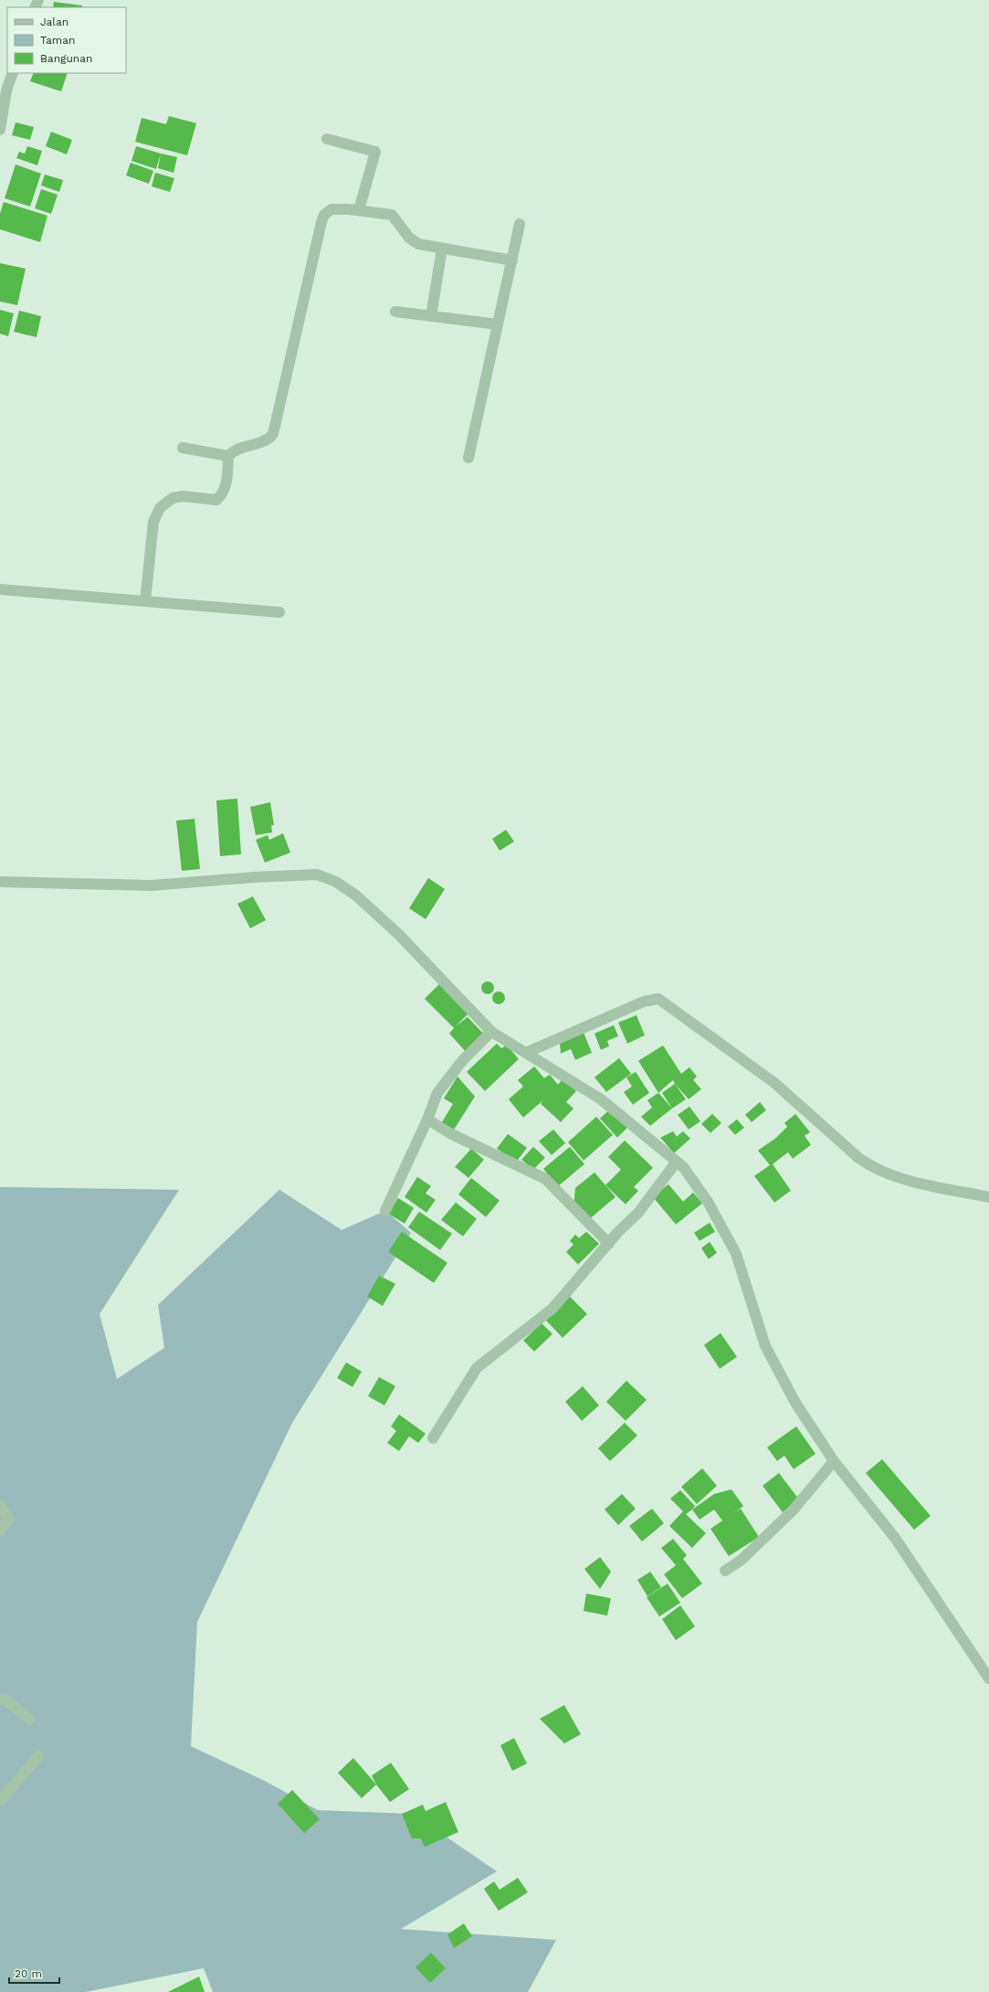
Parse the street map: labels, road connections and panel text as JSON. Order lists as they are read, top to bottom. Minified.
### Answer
{"legend":["Jalan","Taman","Bangunan"],"scale_bar":"20 m"}
